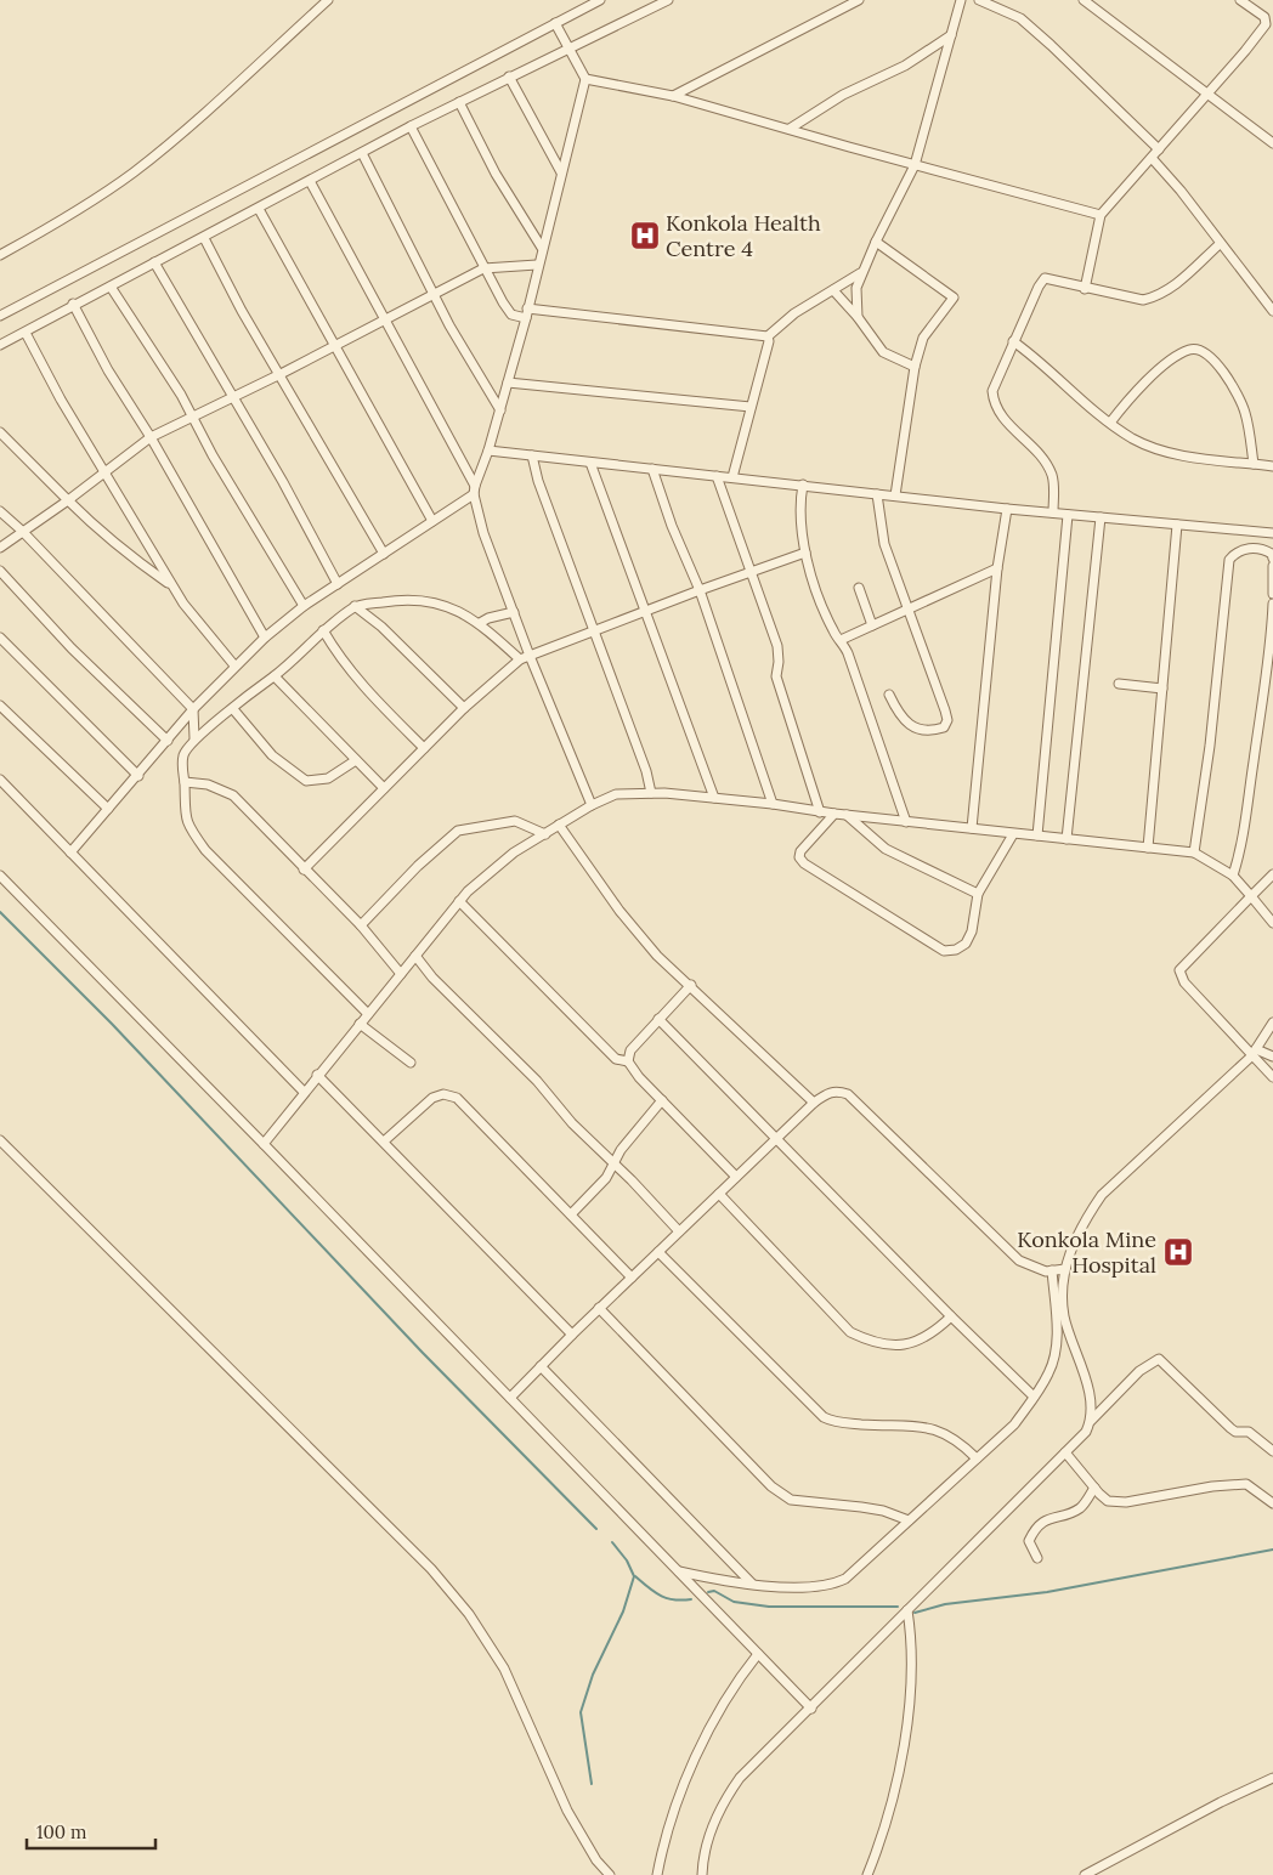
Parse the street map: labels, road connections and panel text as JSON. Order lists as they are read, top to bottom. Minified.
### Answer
{"places":{"hospital":["Konkola Health Centre 4","Konkola Mine Hospital"]},"scale_bar":"100 m"}
